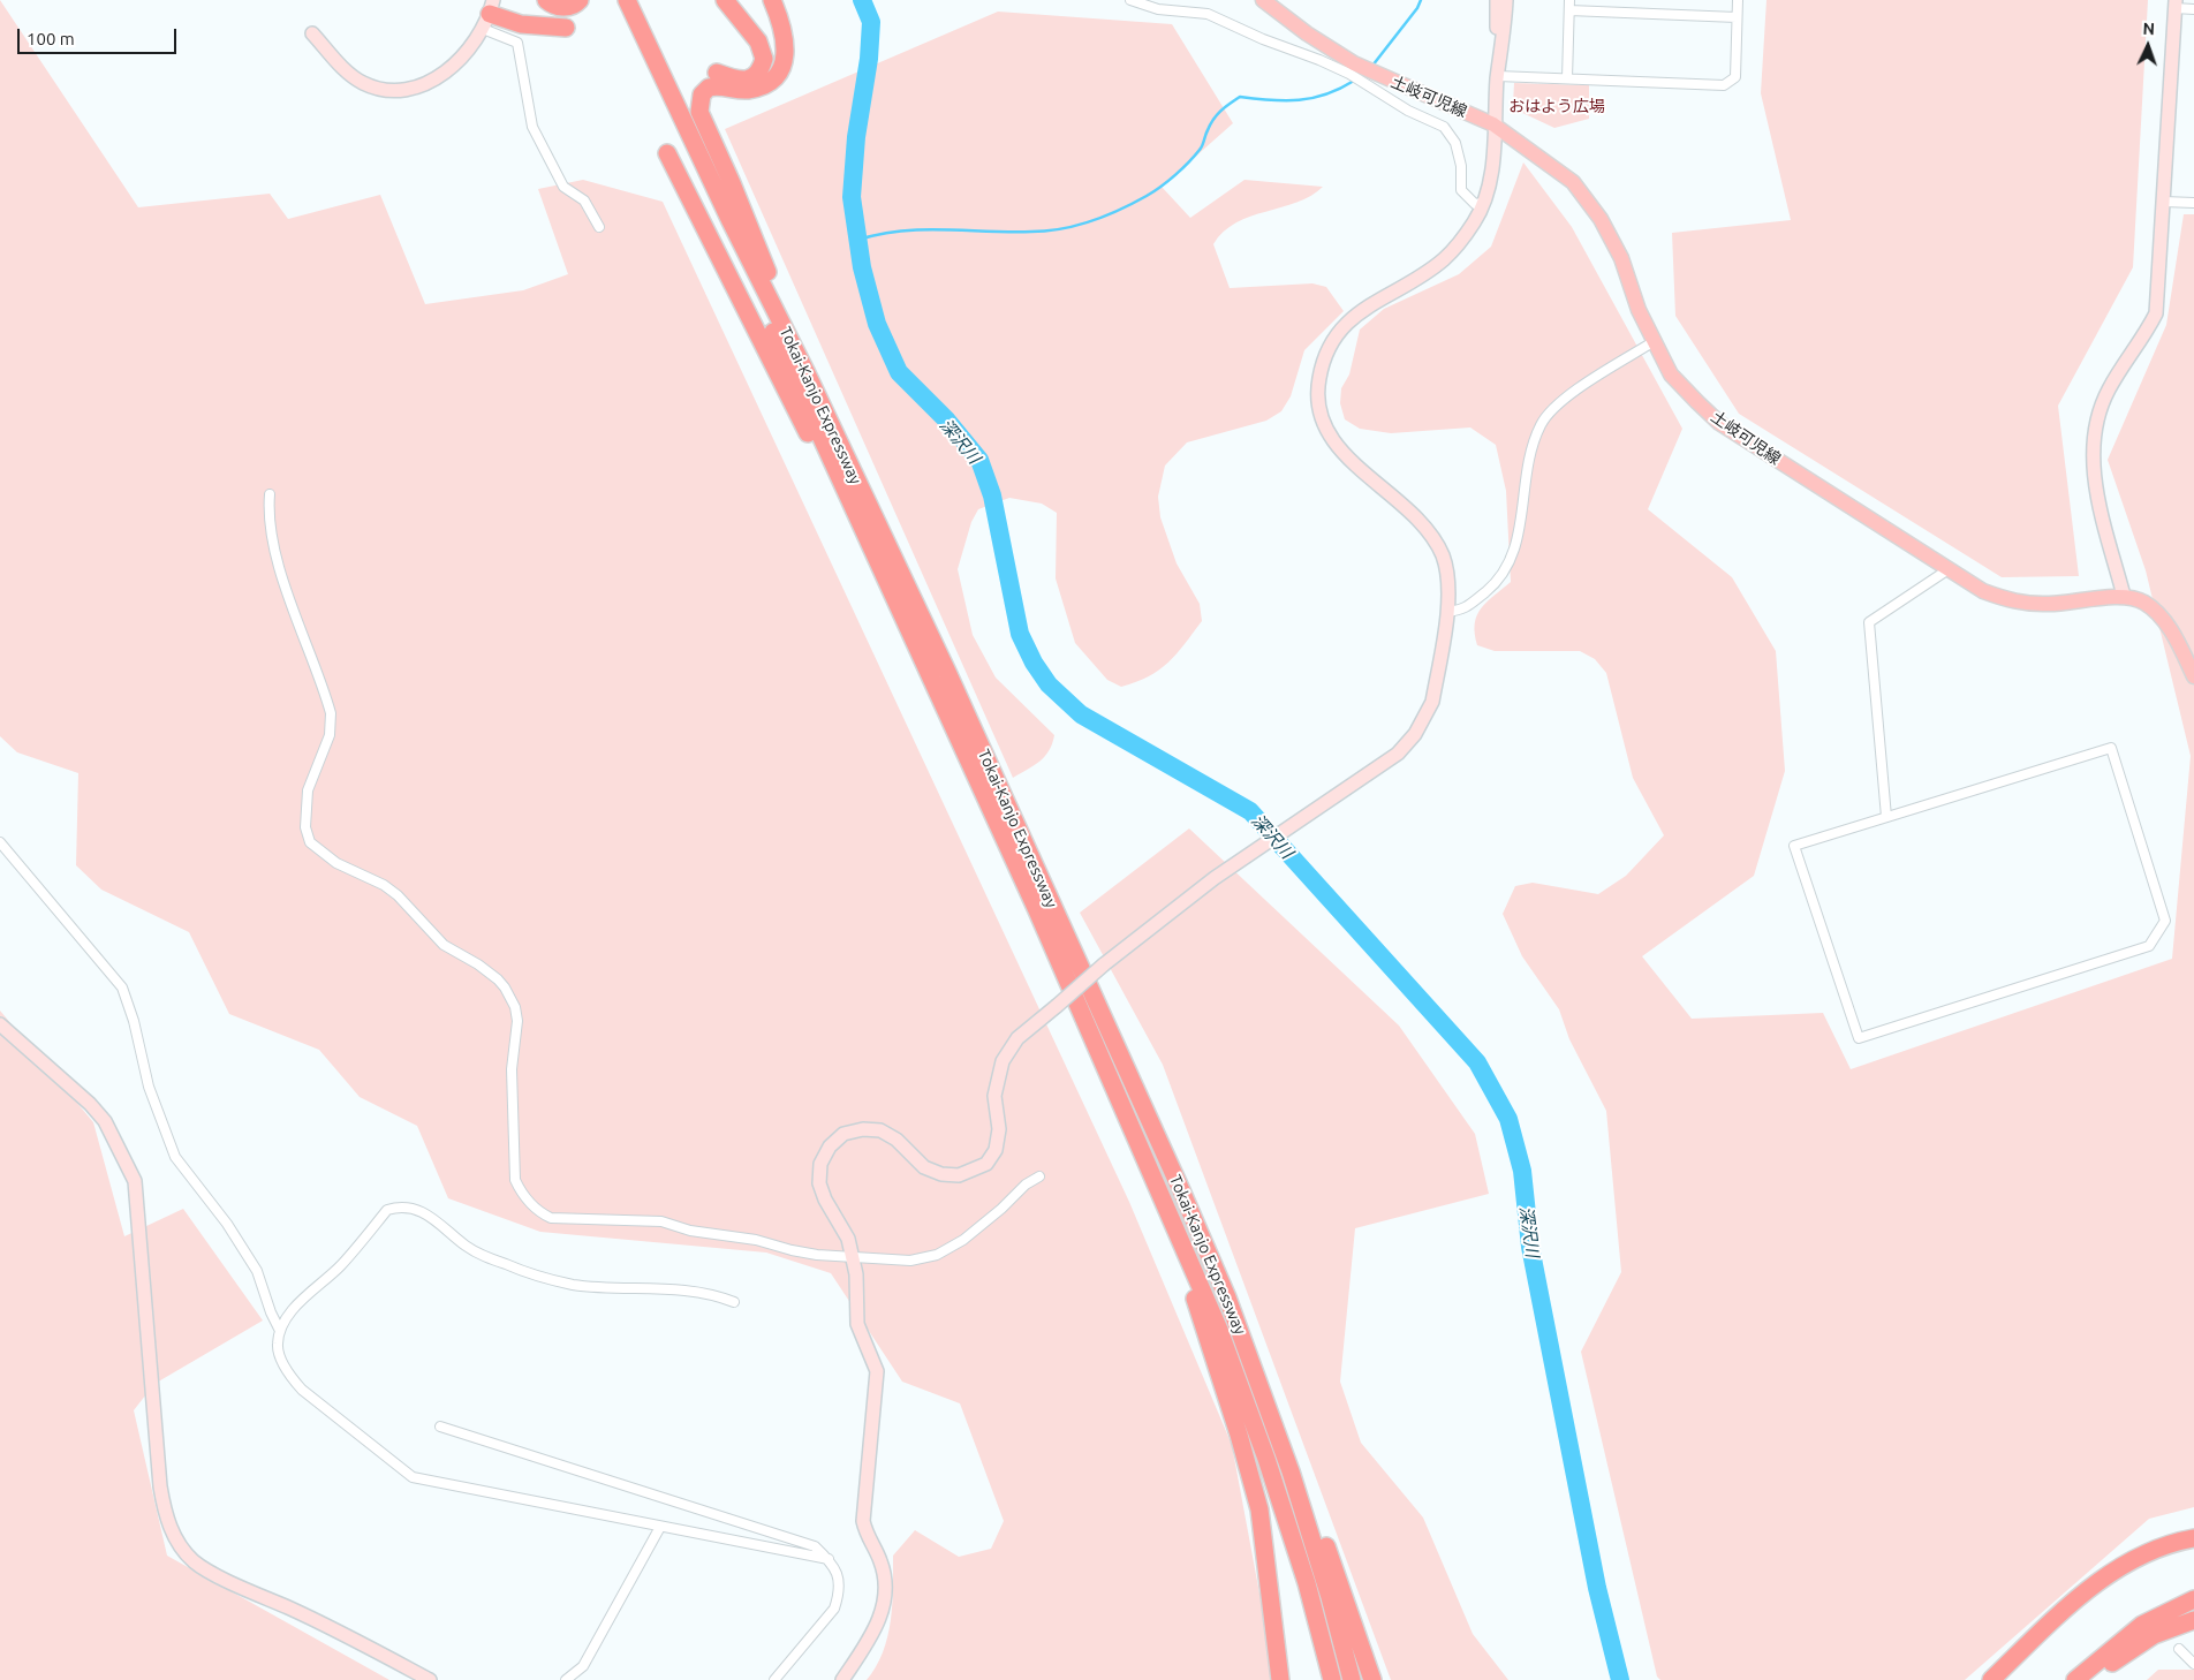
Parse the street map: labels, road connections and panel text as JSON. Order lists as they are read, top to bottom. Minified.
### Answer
{"streets":{"highway":["Tokai-Kanjo Expressway"],"main road":["土岐可児線"]},"water":["深沢川"],"parks":["おはよう広場"],"scale_bar":"100 m","north":"top"}
